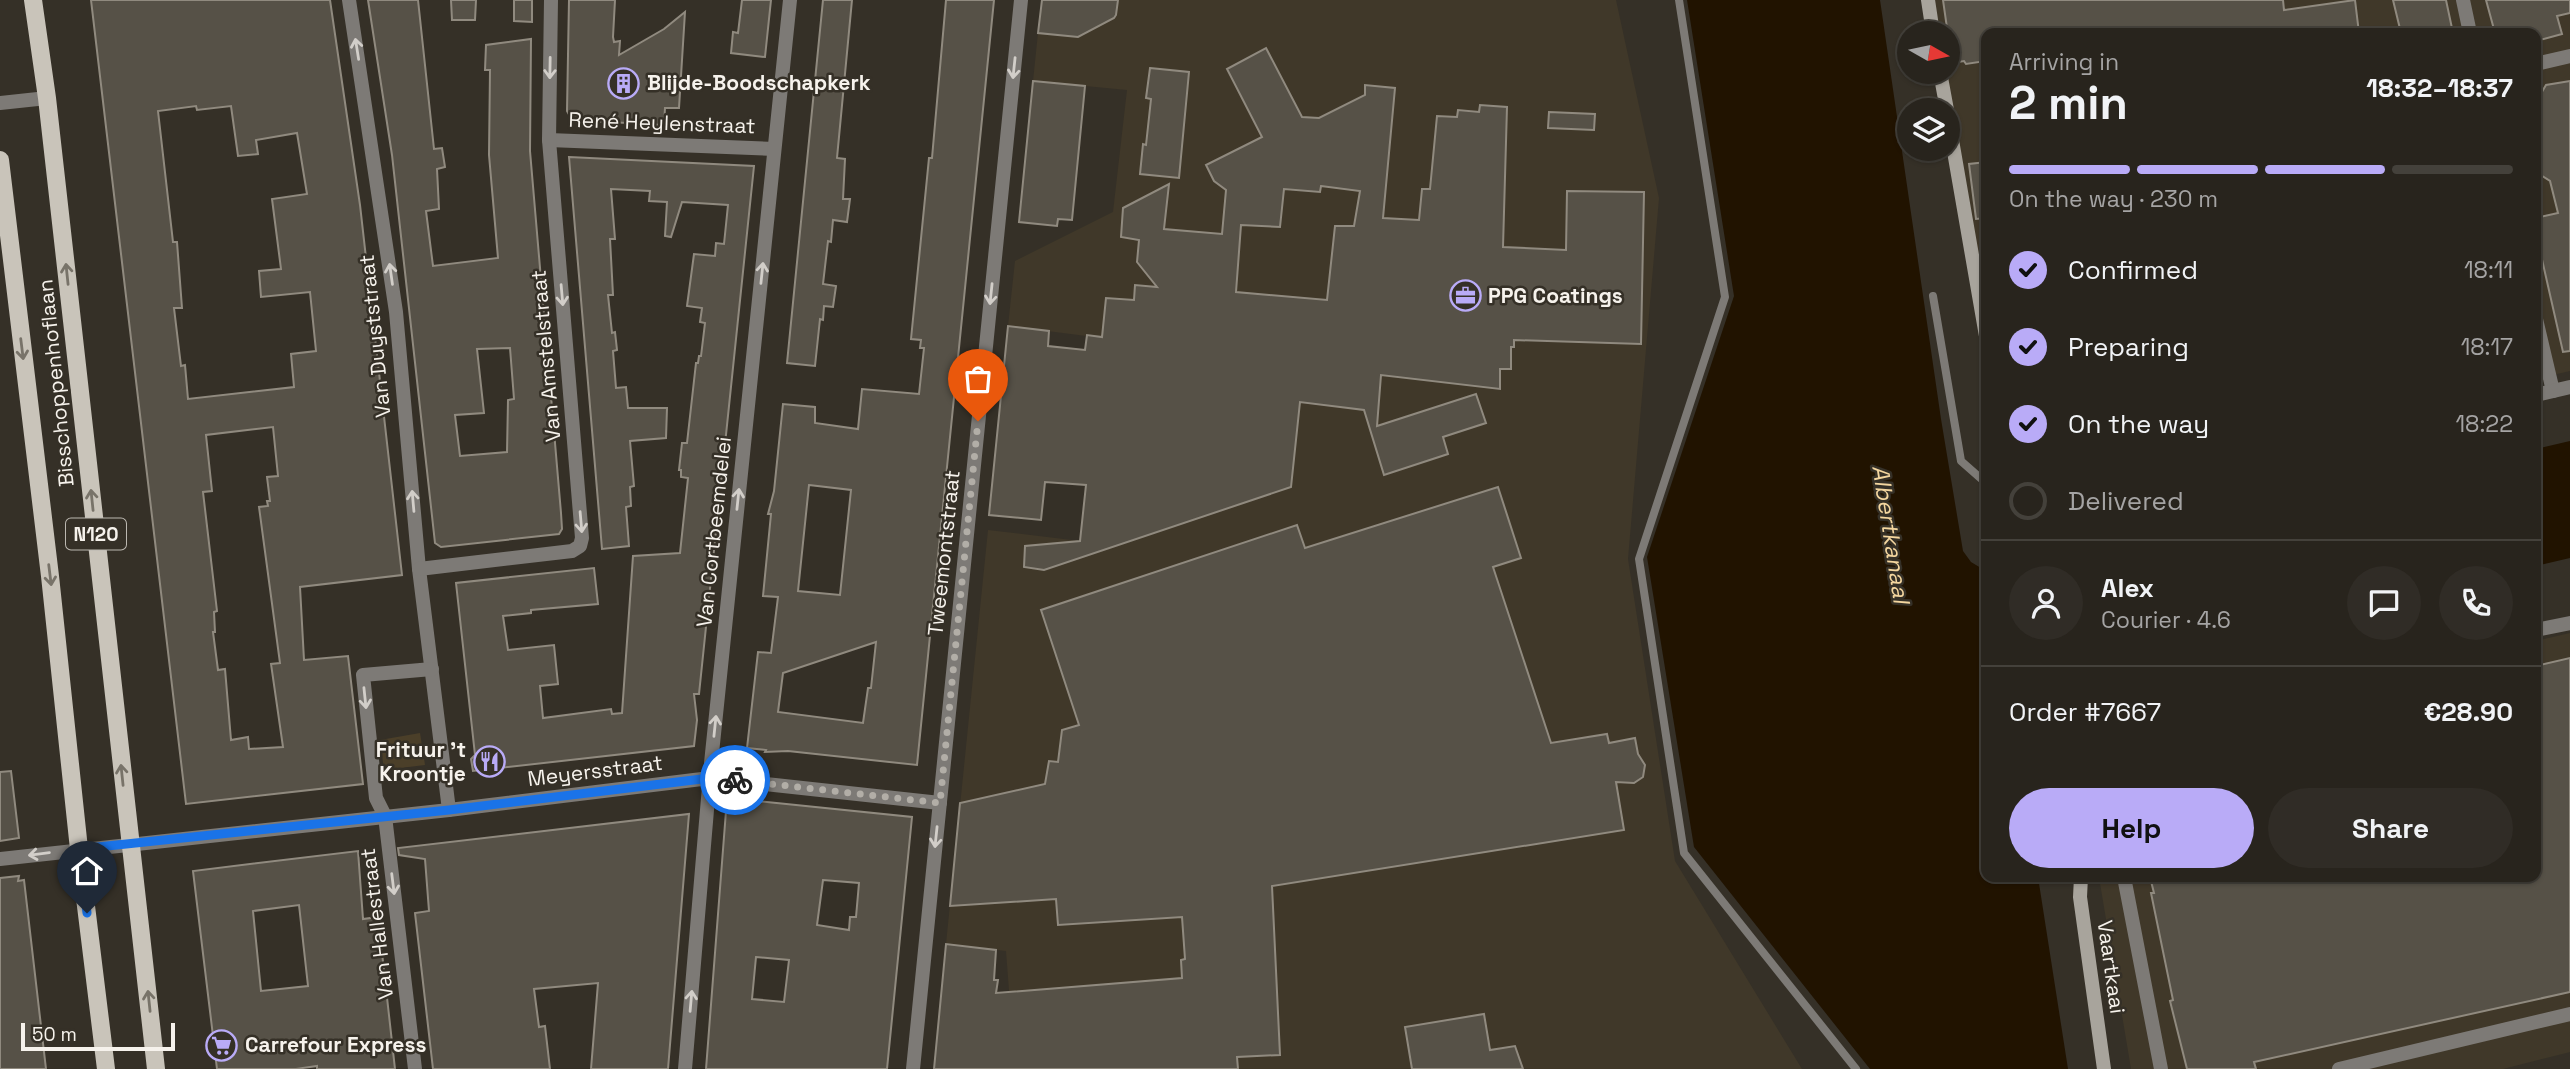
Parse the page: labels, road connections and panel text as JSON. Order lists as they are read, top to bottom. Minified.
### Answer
{"streets":{"main road":["Bisschoppenhoflaan","N120"],"street":["René Heylenstraat","Van Duyststraat","Van Amstelstraat","Van Cortbeemdelei","Tweemontstraat","Meyersstraat","Van Hallestraat","Vaartkaai"]},"crossings":[["René Heylenstraat","Van Amstelstraat"],["René Heylenstraat","Van Cortbeemdelei"],["Van Duyststraat","Van Amstelstraat"],["Van Duyststraat","Meyersstraat"],["Bisschoppenhoflaan","Meyersstraat"],["Van Cortbeemdelei","Meyersstraat"],["Tweemontstraat","Meyersstraat"],["Meyersstraat","Van Hallestraat"]],"one_way":["Van Duyststraat","Van Amstelstraat","Van Cortbeemdelei","Tweemontstraat","Van Hallestraat"],"water":["Albertkanaal"],"places":{"building":["Blijde-Boodschapkerk"],"office":["PPG Coatings"],"restaurant":["Frituur 't Kroontje"],"supermarket":["Carrefour Express"]},"scale_bar":"50 m","north":"right","page":{"heading":["2 min","Arriving in","18:32–18:37"],"panel":["Alex","Courier · 4.6","Order #7667","€28.90"],"bar":"On the way · 230 m","list":[["Confirmed","18:11"],["Preparing","18:17"],["On the way","18:22"],"Delivered"],"buttons":["Help","Share"],"scale":"50 m"}}
